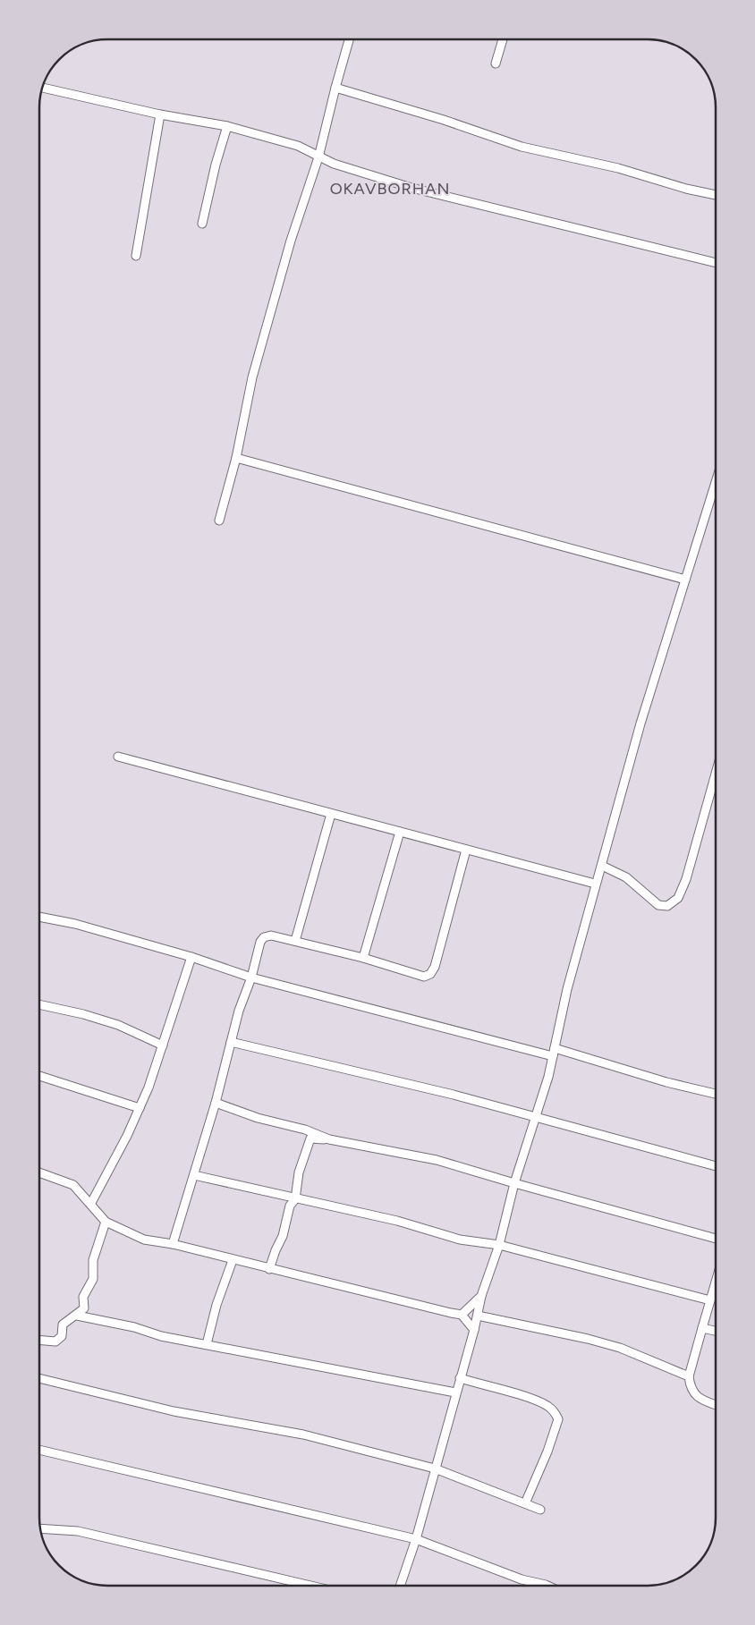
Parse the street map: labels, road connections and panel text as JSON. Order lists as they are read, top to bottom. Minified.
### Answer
{"districts":["OKAVBORHAN"]}
